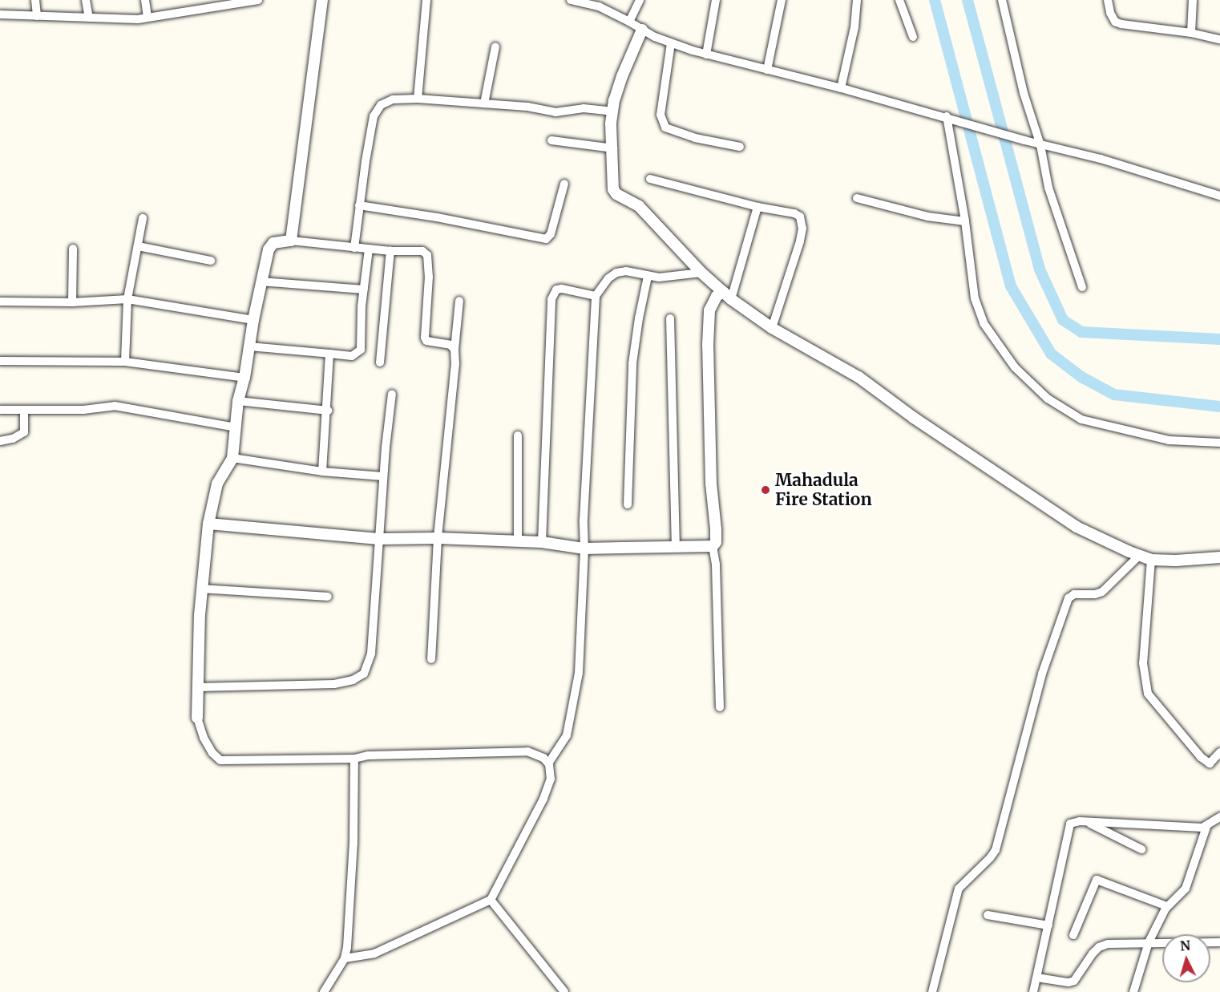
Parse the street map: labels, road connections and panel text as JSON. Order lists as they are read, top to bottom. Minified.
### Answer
{"places":["Mahadula Fire Station"],"north":"top"}
